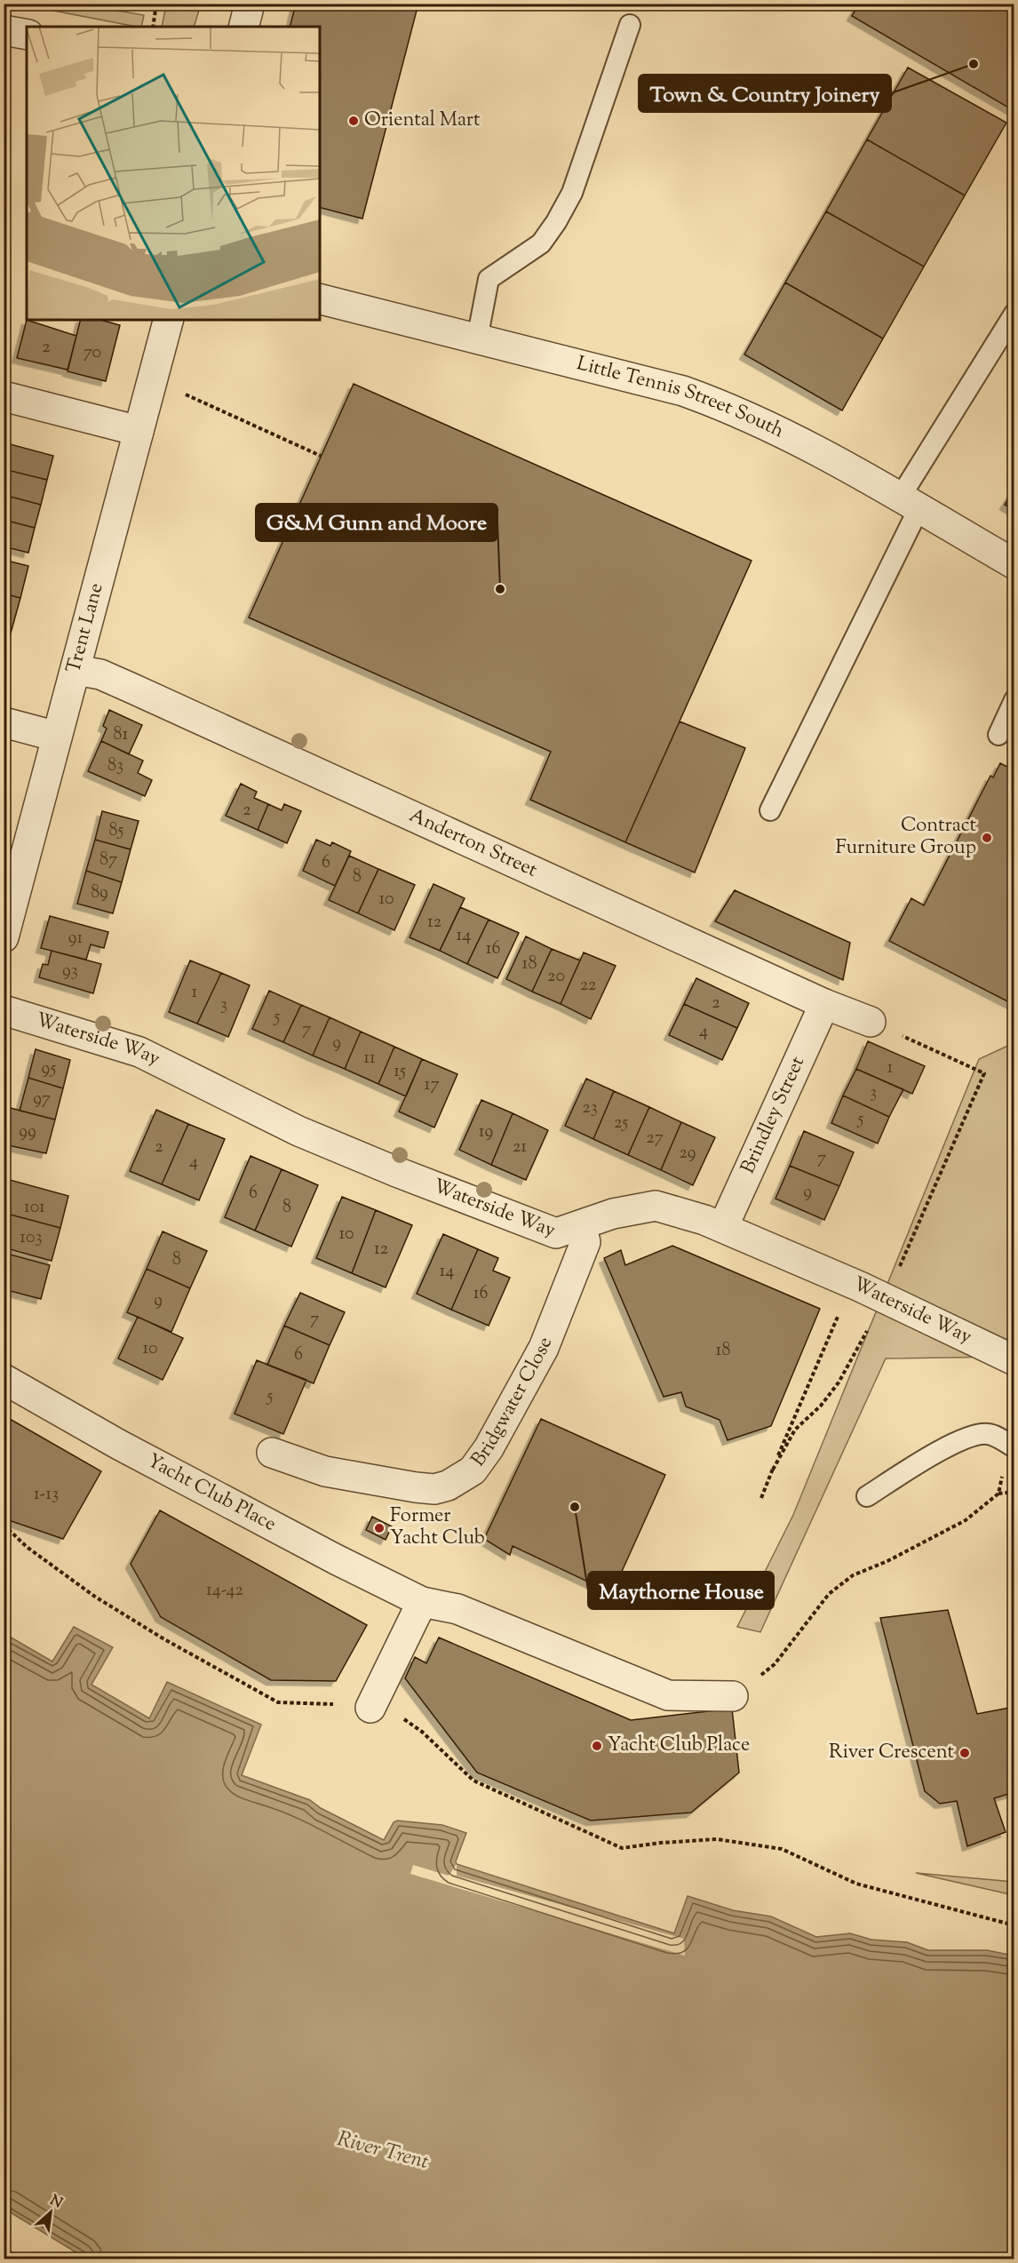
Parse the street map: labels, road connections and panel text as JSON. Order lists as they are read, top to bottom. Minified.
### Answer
{"streets":{"street":["Little Tennis Street South","Trent Lane","Anderton Street","Waterside Way","Brindley Street","Bridgwater Close","Yacht Club Place"]},"crossings":[["Trent Lane","Anderton Street"],["Anderton Street","Brindley Street"],["Waterside Way","Brindley Street"],["Waterside Way","Bridgwater Close"]],"water":["River Trent"],"places":["Town & Country Joinery","Oriental Mart","G&M Gunn and Moore","Contract Furniture Group","Maythorne House","Former Yacht Club","Yacht Club Place","River Crescent"],"house_numbers":["2","70","81","83","2","85","87","6","8","89","10","12","14","91","16","18","93","20","22","1","2","3","5","7","4","9","11","1","95","15","17","3","97","23","5","25","99","19","27","2","21","29","7","4","9","6","101","8","10","103","12","8","14","16","9","7","10","18","6","5","1-13","14-42"],"north":"top right"}
